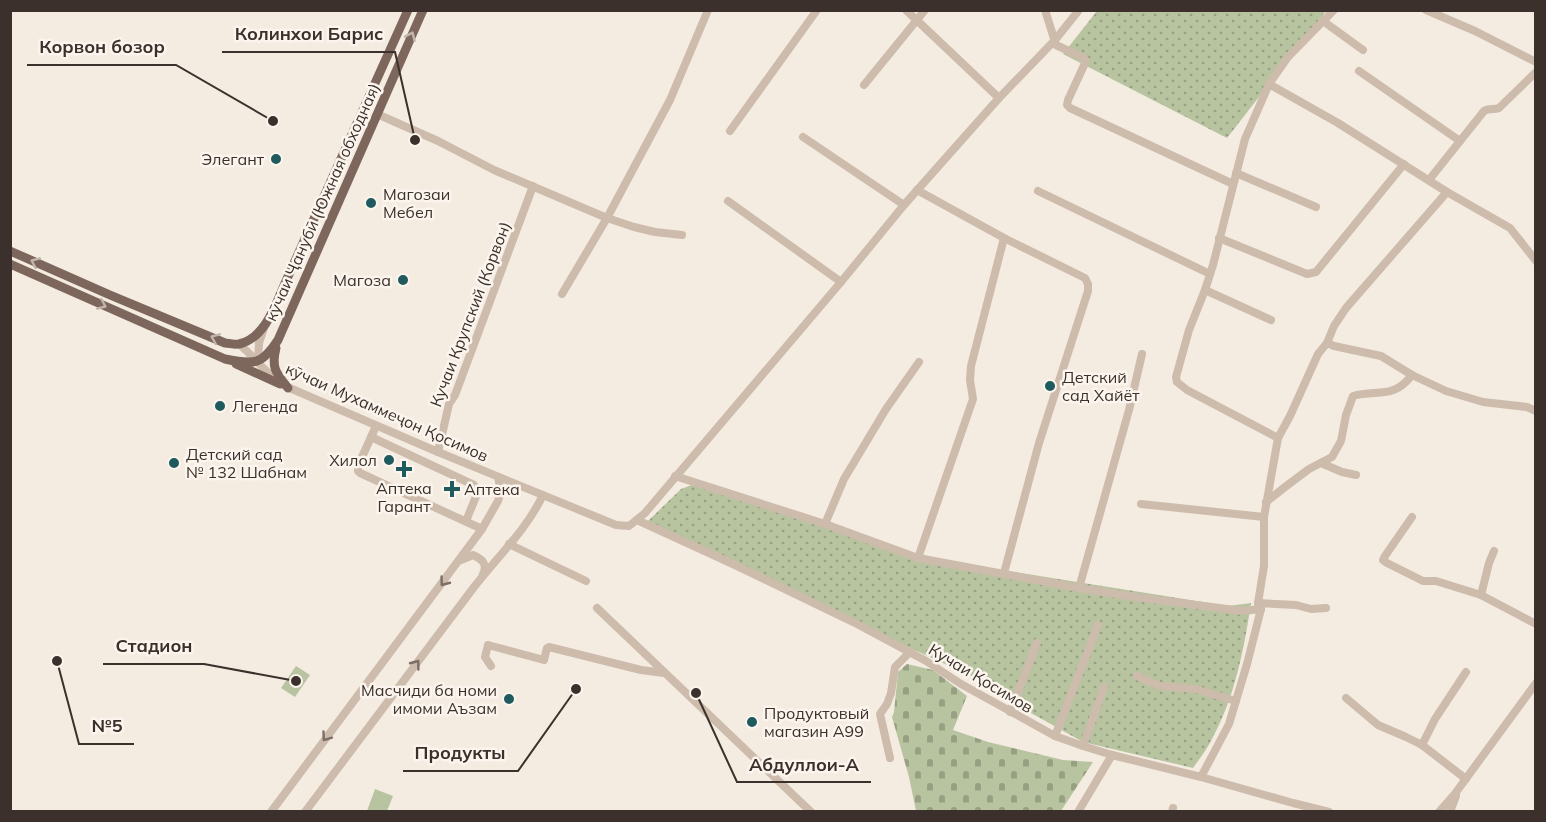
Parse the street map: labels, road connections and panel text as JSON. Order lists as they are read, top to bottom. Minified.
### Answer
{"streets":{"main road":["кӯчаи Ҷанубӣ (Южная обходная)","кӯчаи Мухаммеҷон Қосимов"],"street":["Кучаи Крупский (Корвон)","Кучаи Қосимов"]},"crossings":[["Кучаи Крупский (Корвон)","кӯчаи Мухаммеҷон Қосимов"]],"places":{"other":["Корвон бозор","Колинхои Барис","Элегант","Магозаи Мебел","Магоза","Детский сад Хайёт","Легенда","Хилол","Детский сад № 132 Шабнам","№5","Стадион","Продукты","Абдуллои-А","Масчиди ба номи имоми Аъзам","Продуктовый магазин А99"],"health":["Аптека Гарант","Аптека"]}}
